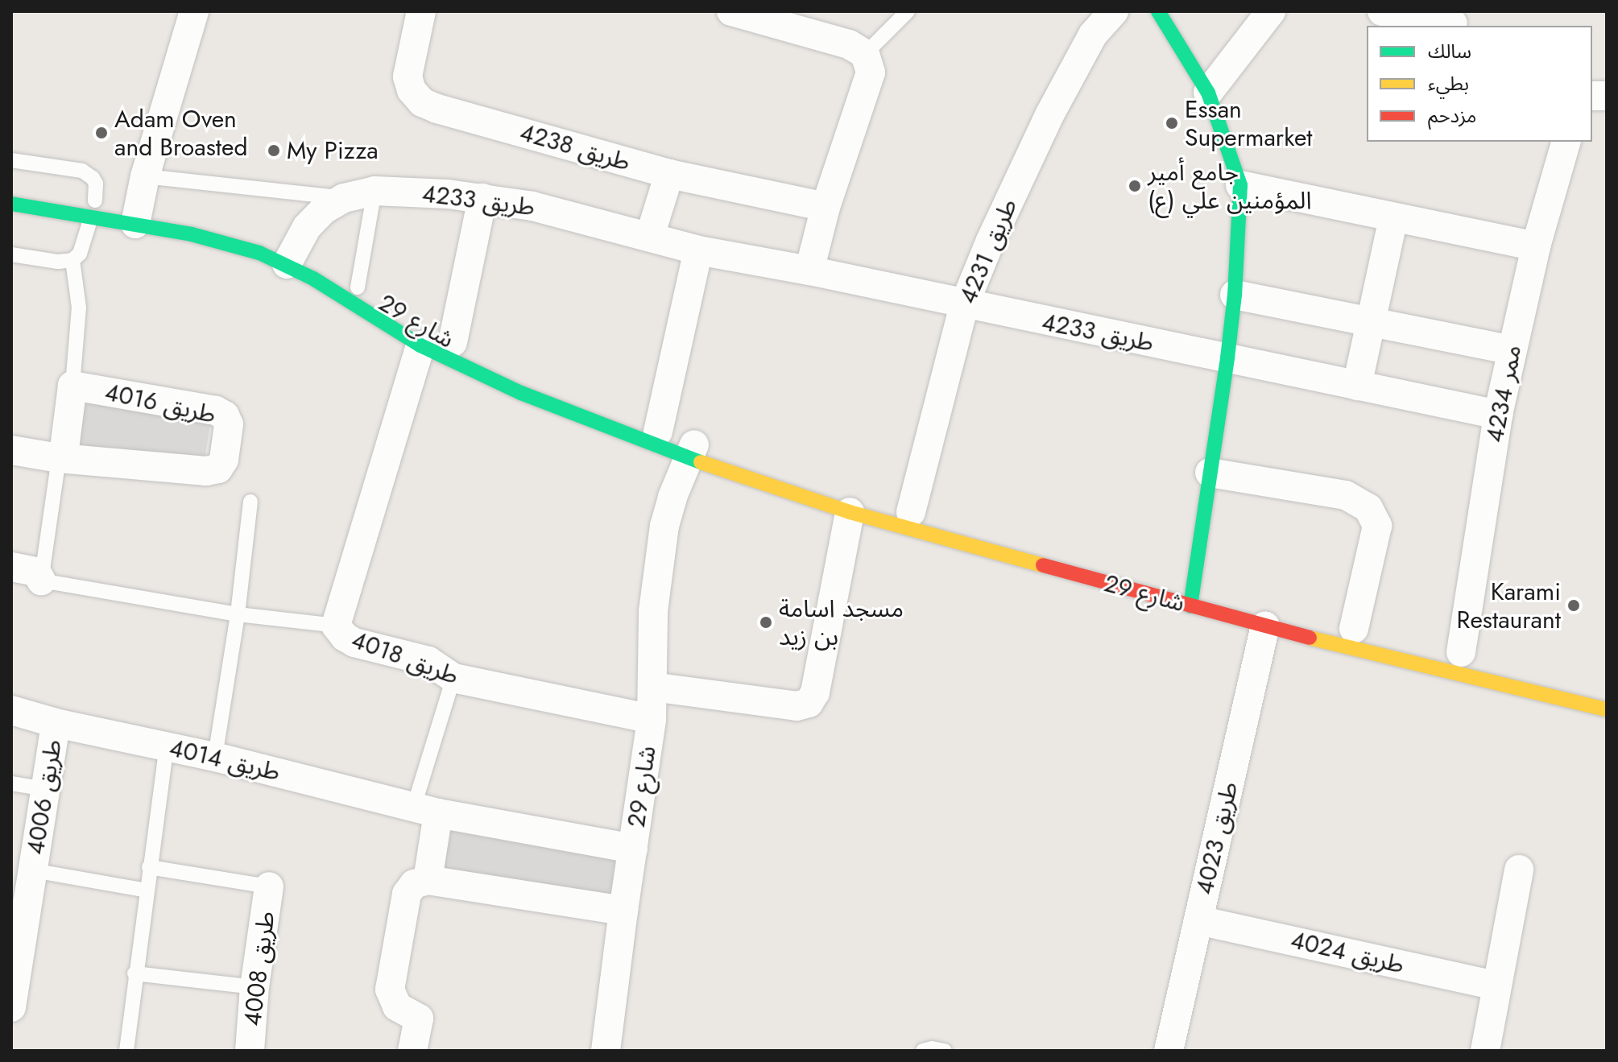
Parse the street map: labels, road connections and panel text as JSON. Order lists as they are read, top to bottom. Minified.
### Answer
{"streets":{"street":["طريق 4238","طريق 4233","طريق 4231","شارع 29","ممر 4234","طريق 4016","طريق 4018","طريق 4014","طريق 4006","طريق 4023","طريق 4024","طريق 4008"]},"crossings":[["طريق 4233","طريق 4231"],["طريق 4233","شارع 29"],["طريق 4233","ممر 4234"],["طريق 4233","طريق 4018"],["شارع 29","طريق 4018"],["شارع 29","طريق 4014"],["شارع 29","طريق 4023"],["طريق 4014","طريق 4006"],["طريق 4023","طريق 4024"]],"places":["Essan Supermarket","Adam Oven and Broasted","My Pizza","جامع أمير المؤمنين علي (ع)","Karami Restaurant","مسجد اسامة بن زيد"],"legend":["سالك","بطيء","مزدحم"]}
